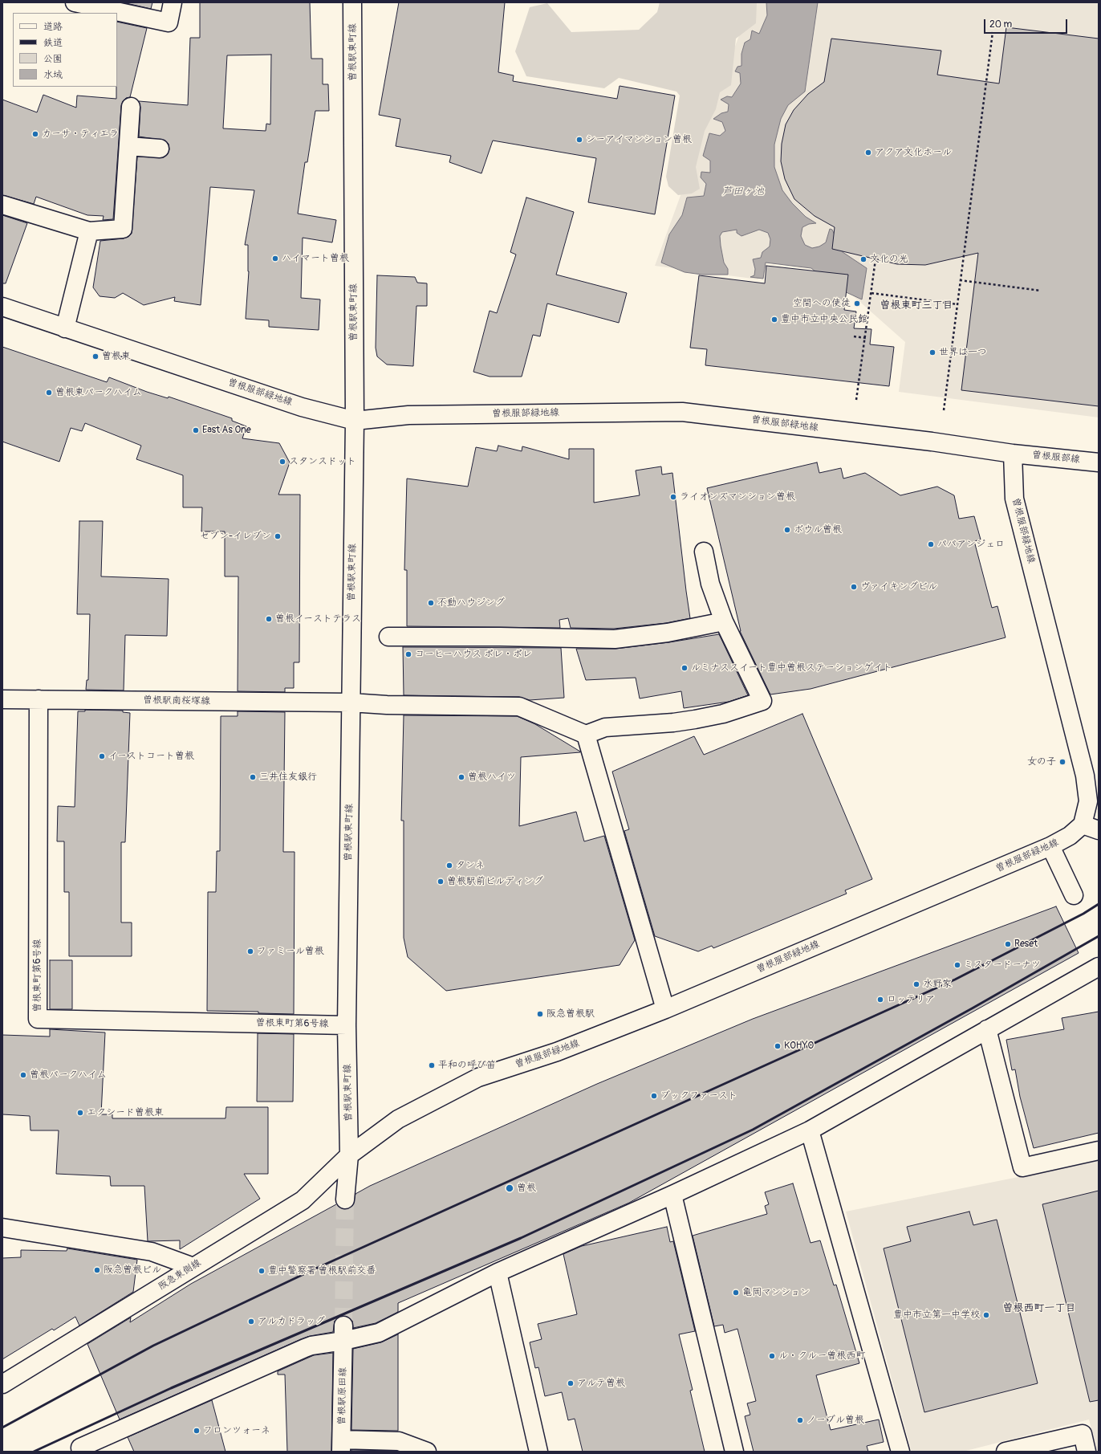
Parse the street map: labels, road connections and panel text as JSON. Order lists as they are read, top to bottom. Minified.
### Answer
{"streets":{"street":["曽根駅東町線","曽根服部緑地線","曽根服部線","曽根駅南桜塚線","曽根東町第6号線","阪急東側線","曽根駅原田線"]},"crossings":[["曽根駅東町線","曽根服部緑地線"],["曽根駅東町線","曽根駅南桜塚線"],["曽根駅東町線","曽根東町第6号線"],["曽根駅東町線","阪急東側線"],["曽根服部緑地線","曽根服部線"],["曽根服部緑地線","阪急東側線"],["曽根駅南桜塚線","曽根東町第6号線"]],"districts":["曽根東町三丁目","曽根西町一丁目"],"water":["芦田ヶ池"],"places":["カーサ・ティエラ","シーアイマンション曽根","アクア文化ホール","ハイマート曽根","文化の光","空間への使徒","豊中市立中央公民館","世界は一つ","曽根東","曽根東パークハイム","East As One","スタンスドット","ライオンズマンション曽根","ボウル曽根","セブン-イレブン","パパアンジェロ","ヴァイキングビル","不動ハウジング","曽根イーストテラス","コーヒーハウス ポレ・ポレ","ルミナススイート豊中曽根ステーションゲイト","イーストコート曽根","女の子","三井住友銀行","曽根ハイツ","タンネ","曽根駅前ビルディング","Reset","ファミール曽根","ミスタードーナツ","水野家","ロッテリア","阪急曽根駅","KOHYO","平和の呼び笛","曽根パークハイム","ブックファースト","エクシード曽根東","曽根","阪急曽根ビル","豊中警察署 曽根駅前交番","亀岡マンション","豊中市立第一中学校","アルカドラッグ","ル・クルー曽根西町","アルテ曽根","ノーブル曽根","フロンツォーネ"],"legend":["道路","鉄道","公園","水域"],"scale_bar":"20 m"}
